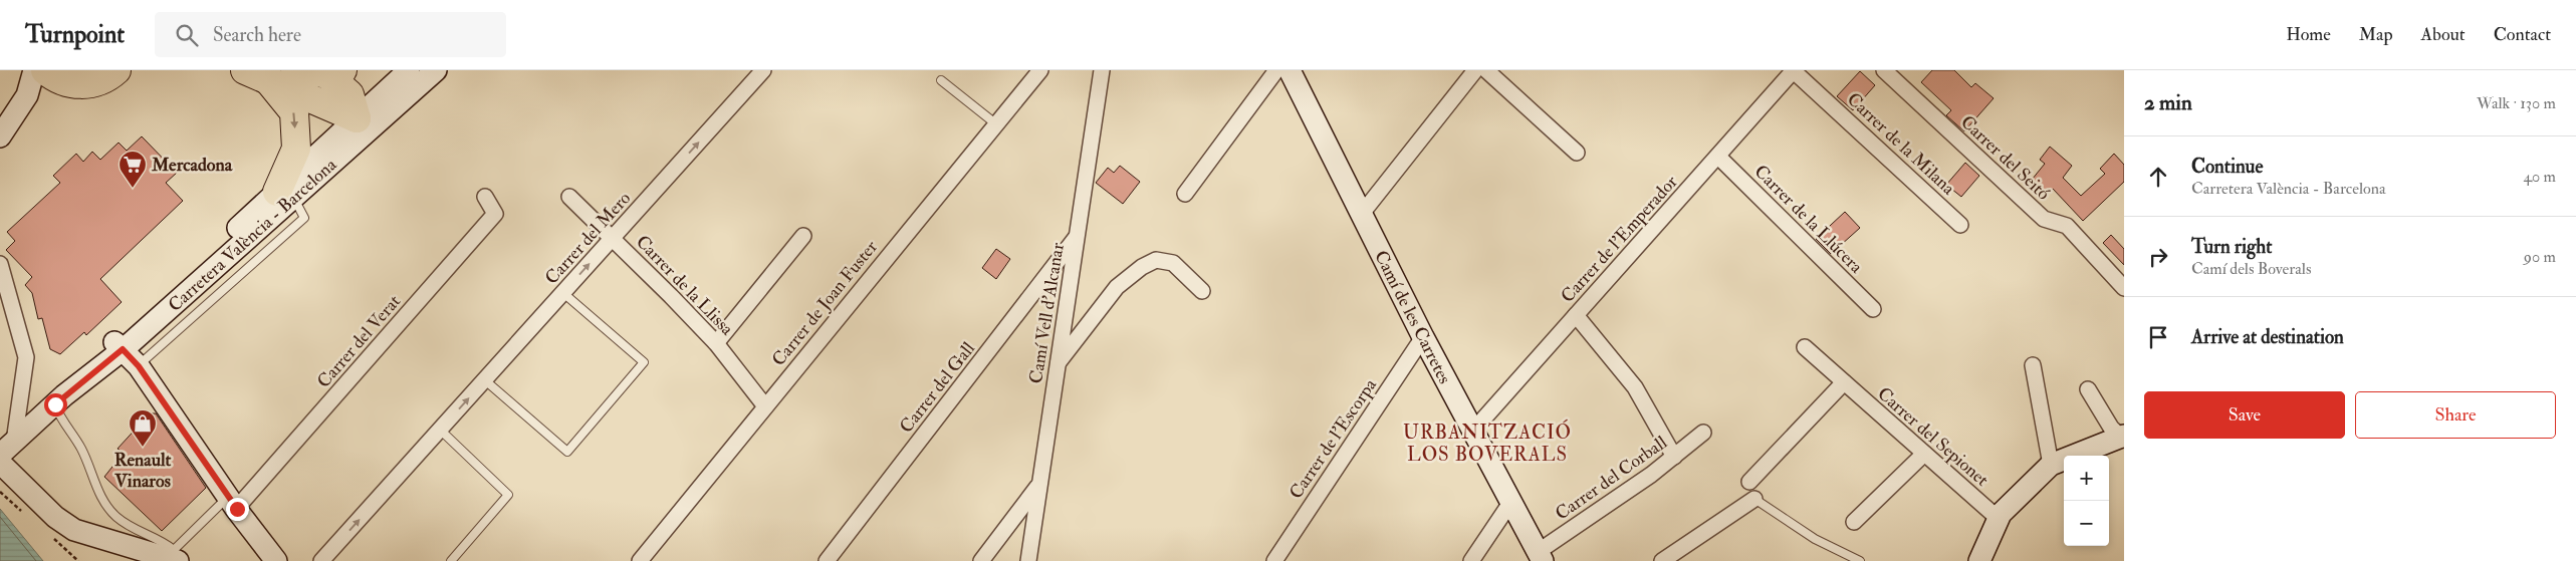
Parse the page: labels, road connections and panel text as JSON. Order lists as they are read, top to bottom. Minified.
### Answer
{"streets":{"street":["Carrer de la Milana","Carrer del Seitó","Carrer de la Llúcera","Carretera València - Barcelona","Carrer del Mero","Carrer de l'Emperador","Carrer de la Llissa","Carrer de Joan Fuster","Camí Vell d'Alcanar","Camí de les Carretes","Carrer del Verat","Carrer del Gall","Carrer del Sepionet","Carrer de l'Escorpa","Carrer del Corball"]},"crossings":[["Carrer de la Milana","Carrer de l'Emperador"],["Carrer de la Llúcera","Carrer de l'Emperador"],["Carrer del Mero","Carrer de la Llissa"],["Carrer de l'Emperador","Camí de les Carretes"],["Carrer de la Llissa","Carrer de Joan Fuster"],["Camí Vell d'Alcanar","Carrer del Gall"],["Camí de les Carretes","Carrer de l'Escorpa"],["Camí de les Carretes","Carrer del Corball"]],"one_way":["Carrer del Mero"],"districts":["URBANITZACIÓ LOS BOVERALS"],"places":{"supermarket":["Mercadona"],"shop":["Renault Vinaros"]},"page":{"header":"Turnpoint","search":"Search here","nav":["Home","Map","About","Contact"],"heading":["2 min","Walk · 130 m"],"list":[["Continue","Carretera València - Barcelona","40 m"],["Turn right","Camí dels Boverals","90 m"],"Arrive at destination"],"buttons":["Save","Share"],"map_buttons":["+","−"]}}
